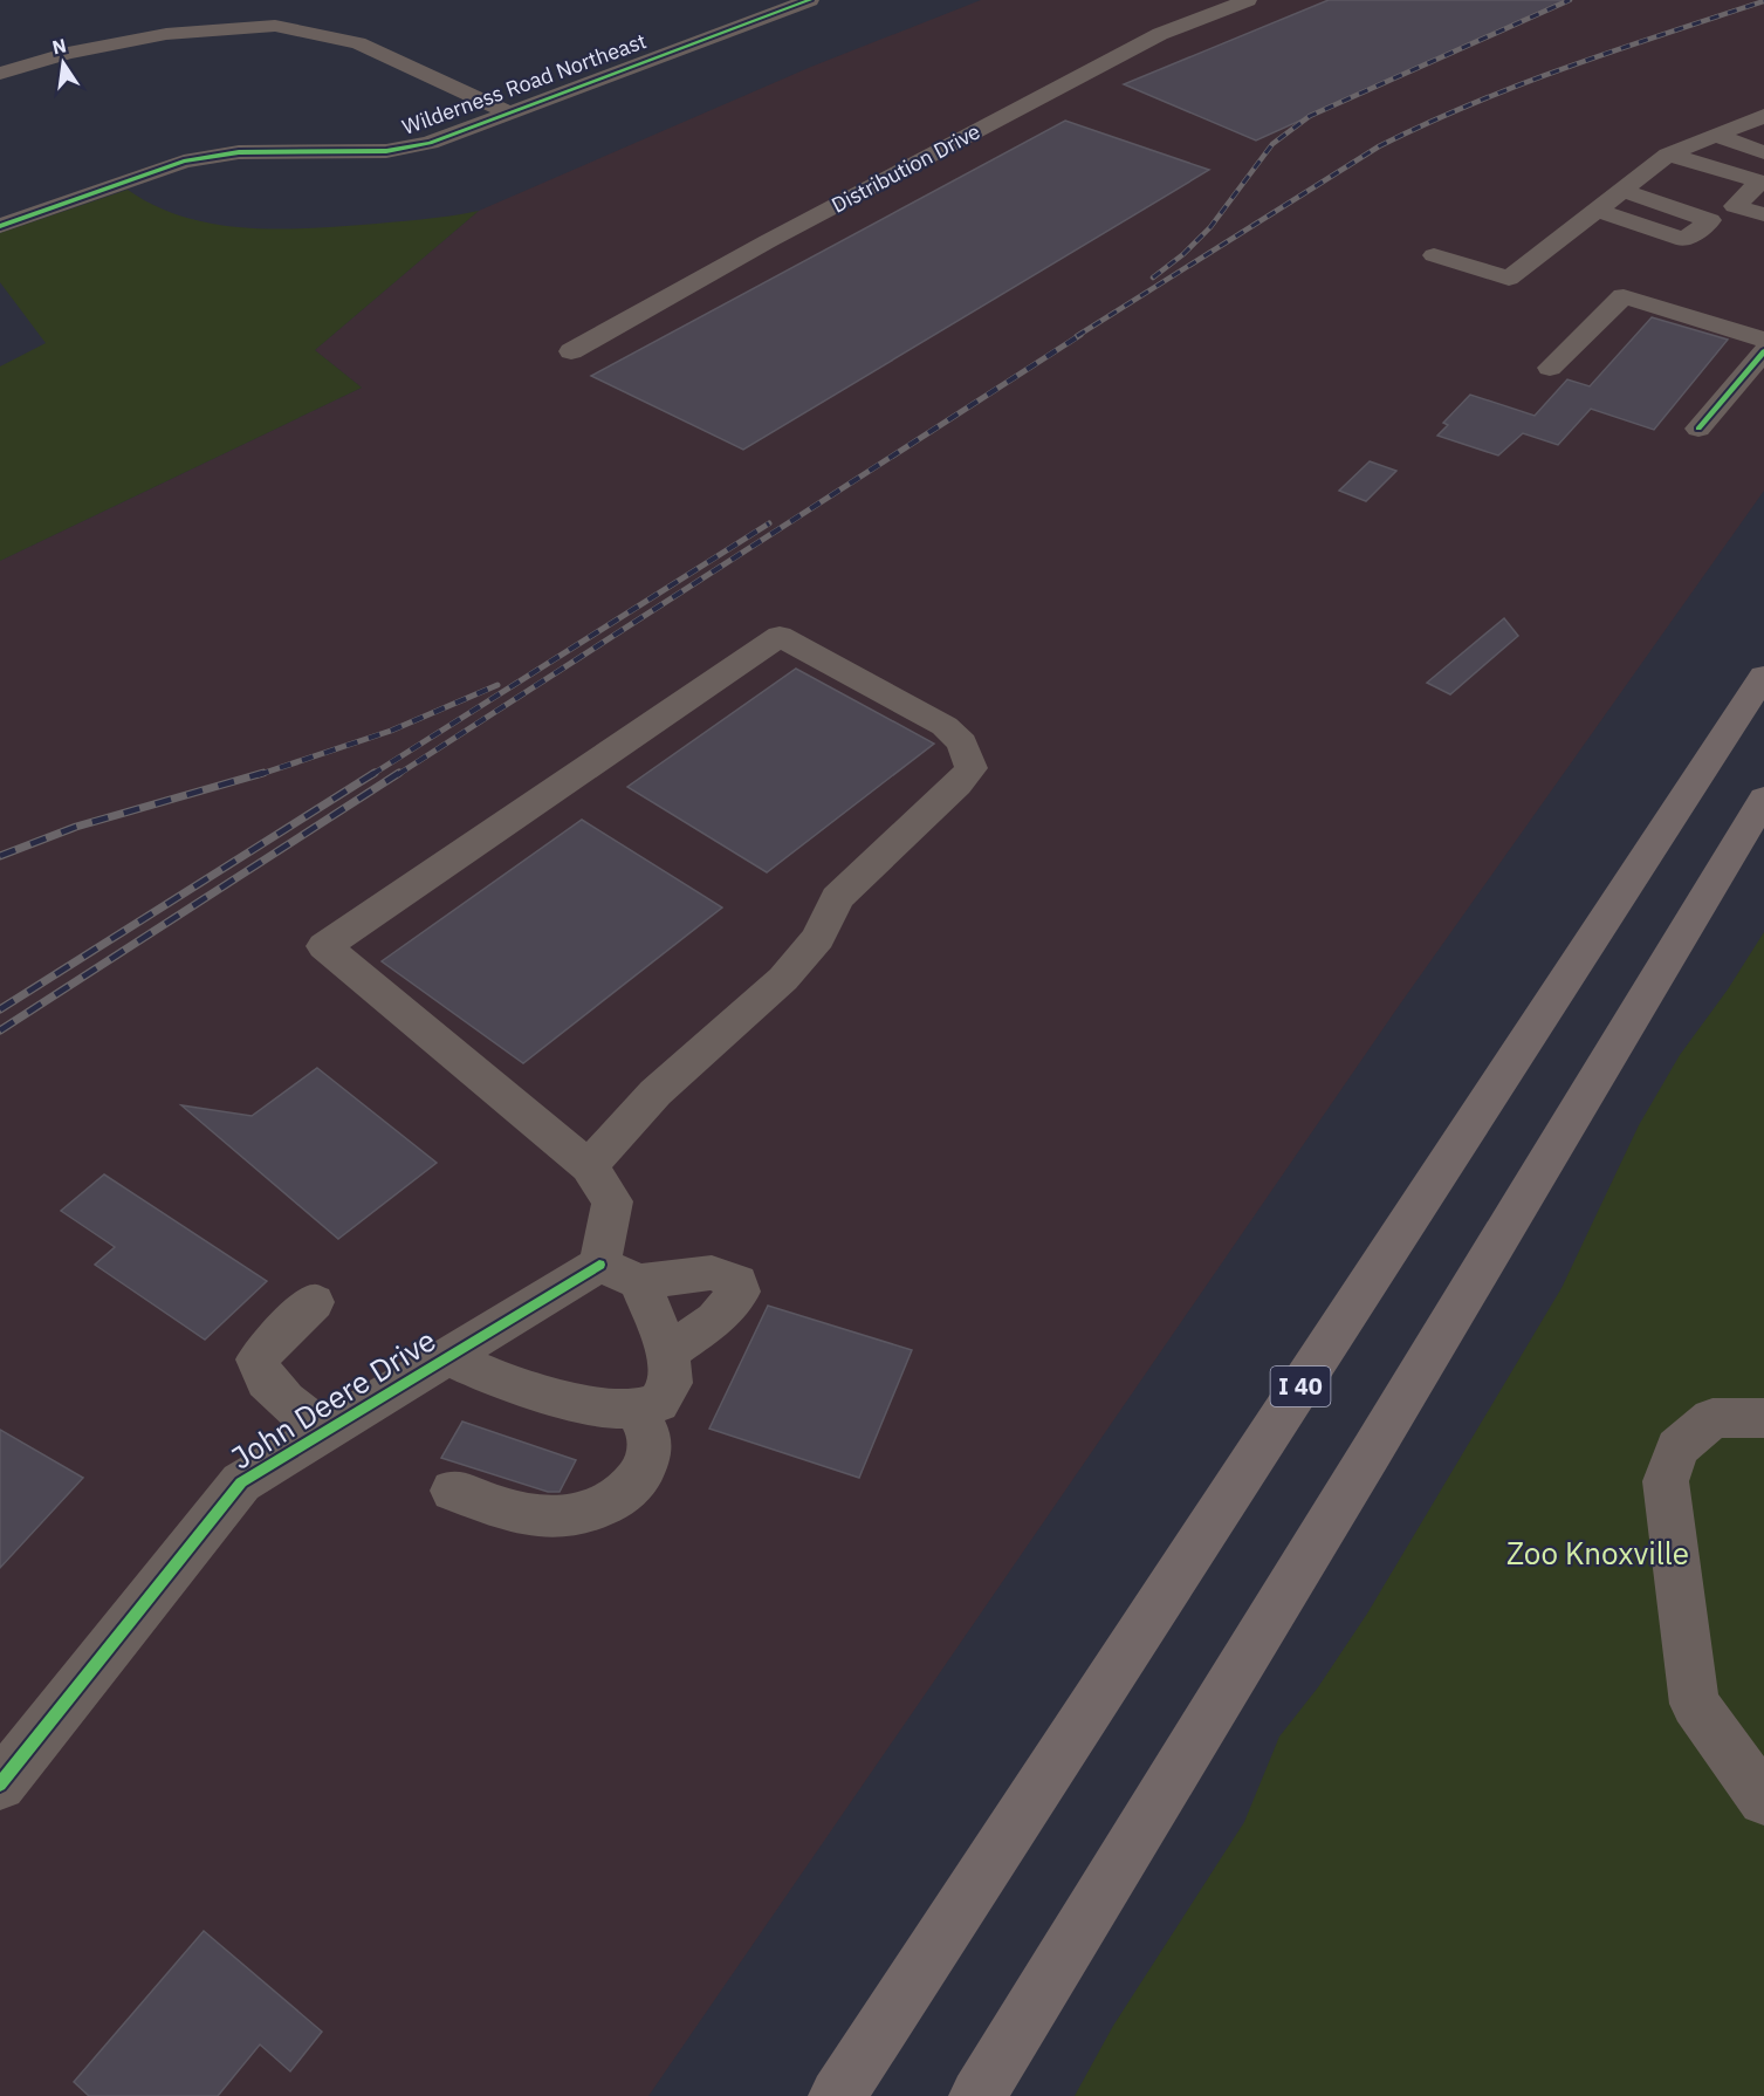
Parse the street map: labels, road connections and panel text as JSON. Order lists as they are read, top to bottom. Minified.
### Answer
{"streets":{"highway":["I 40"],"street":["Wilderness Road Northeast","Distribution Drive","John Deere Drive"]},"parks":["Zoo Knoxville"],"north":"top"}
